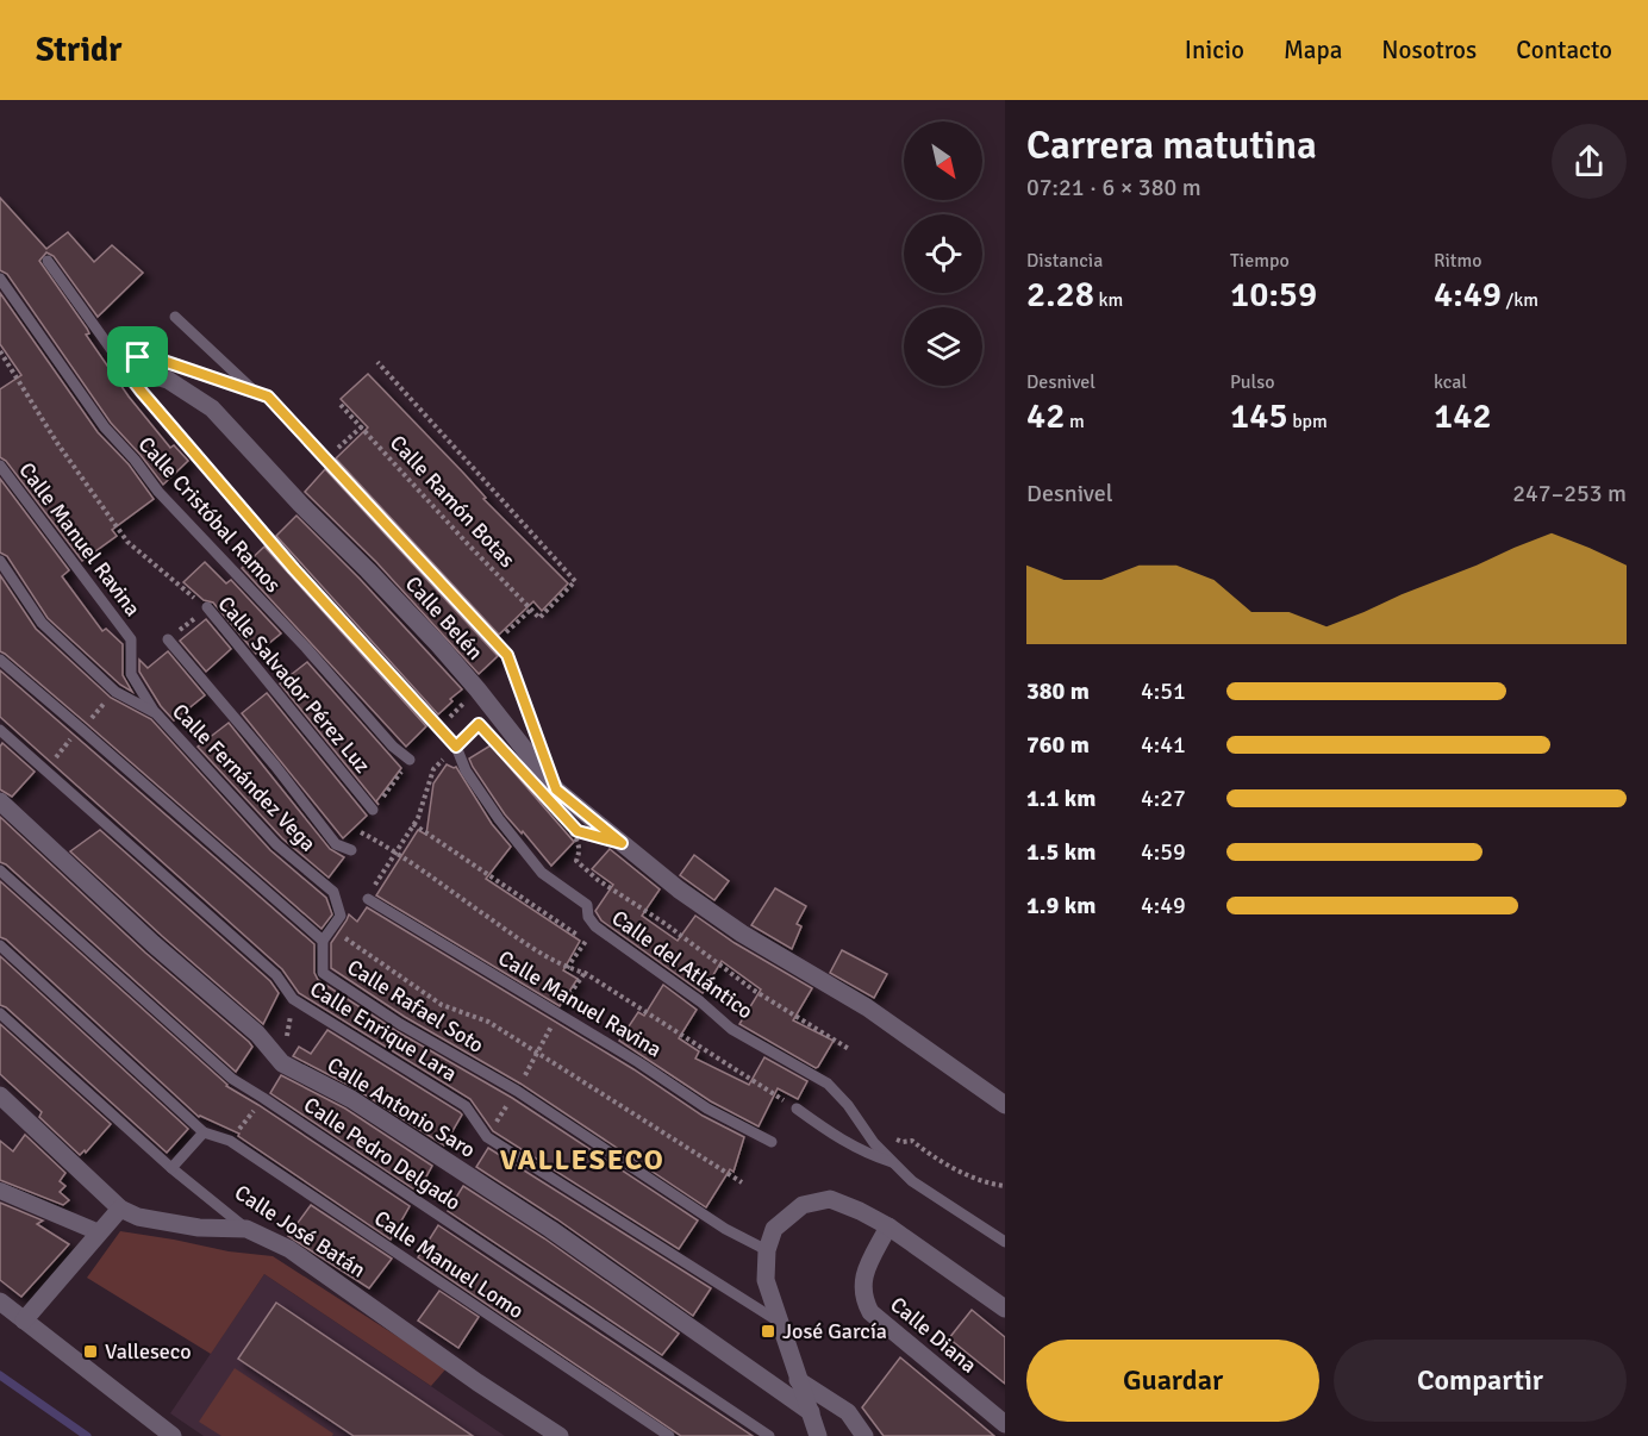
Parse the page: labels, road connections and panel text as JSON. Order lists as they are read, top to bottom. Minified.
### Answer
{"streets":{"street":["Calle Belén","Calle Antonio Saro","Calle José Batán","Calle Diana"],"lane":["Calle Cristóbal Ramos","Calle Manuel Ravina","Calle Salvador Pérez Luz","Calle Fernández Vega","Calle del Atlántico","Calle Rafael Soto","Calle Enrique Lara","Calle Pedro Delgado","Calle Manuel Lomo"],"path":["Calle Ramón Botas"]},"crossings":[["Calle Manuel Ravina","Calle Fernández Vega"],["Calle Belén","Calle del Atlántico"],["Calle Fernández Vega","Calle Rafael Soto"]],"districts":["VALLESECO"],"places":{"transit":["José García","Valleseco"]},"north":"bottom right","page":{"header":"Stridr","nav":["Inicio","Mapa","Nosotros","Contacto"],"heading":["Carrera matutina","07:21 · 6 × 380 m"],"stats":[["Distancia","2.28 km"],["Tiempo","10:59"],["Ritmo","4:49 /km"],["Desnivel","42 m"],["Pulso","145 bpm"],["kcal","142"]],"chart":["Desnivel","247–253 m"],"list":[{"name":"380 m","note":"4:51"},{"name":"760 m","note":"4:41"},{"name":"1.1 km","note":"4:27"},{"name":"1.5 km","note":"4:59"},{"name":"1.9 km","note":"4:49"}],"buttons":["Guardar","Compartir"]}}
